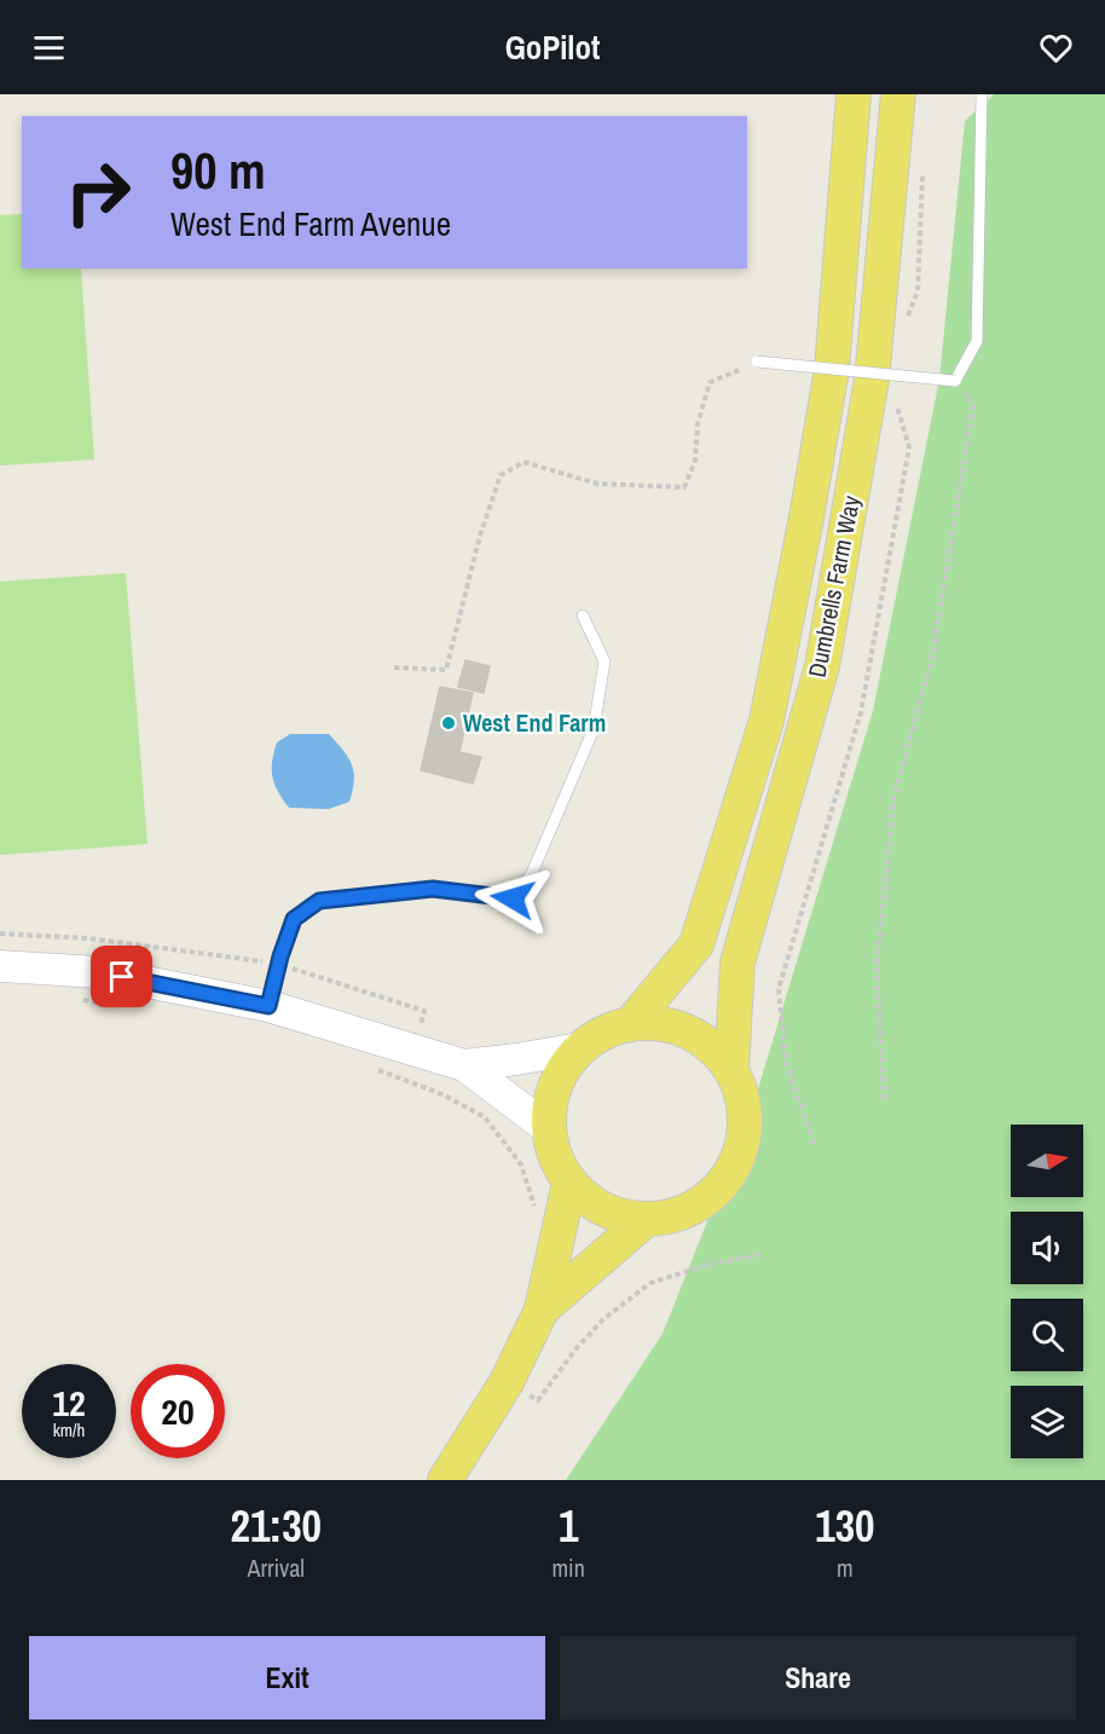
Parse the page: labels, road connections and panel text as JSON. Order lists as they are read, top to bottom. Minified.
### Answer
{"streets":{"main road":["Dumbrells Farm Way"]},"places":["West End Farm"],"north":"right","page":{"header":"GoPilot","turn":["90 m","West End Farm Avenue"],"speed":"12 km/h","limit":"20","eta":["21:30","Arrival","1","min","130","m"],"buttons":["Exit","Share"]}}
